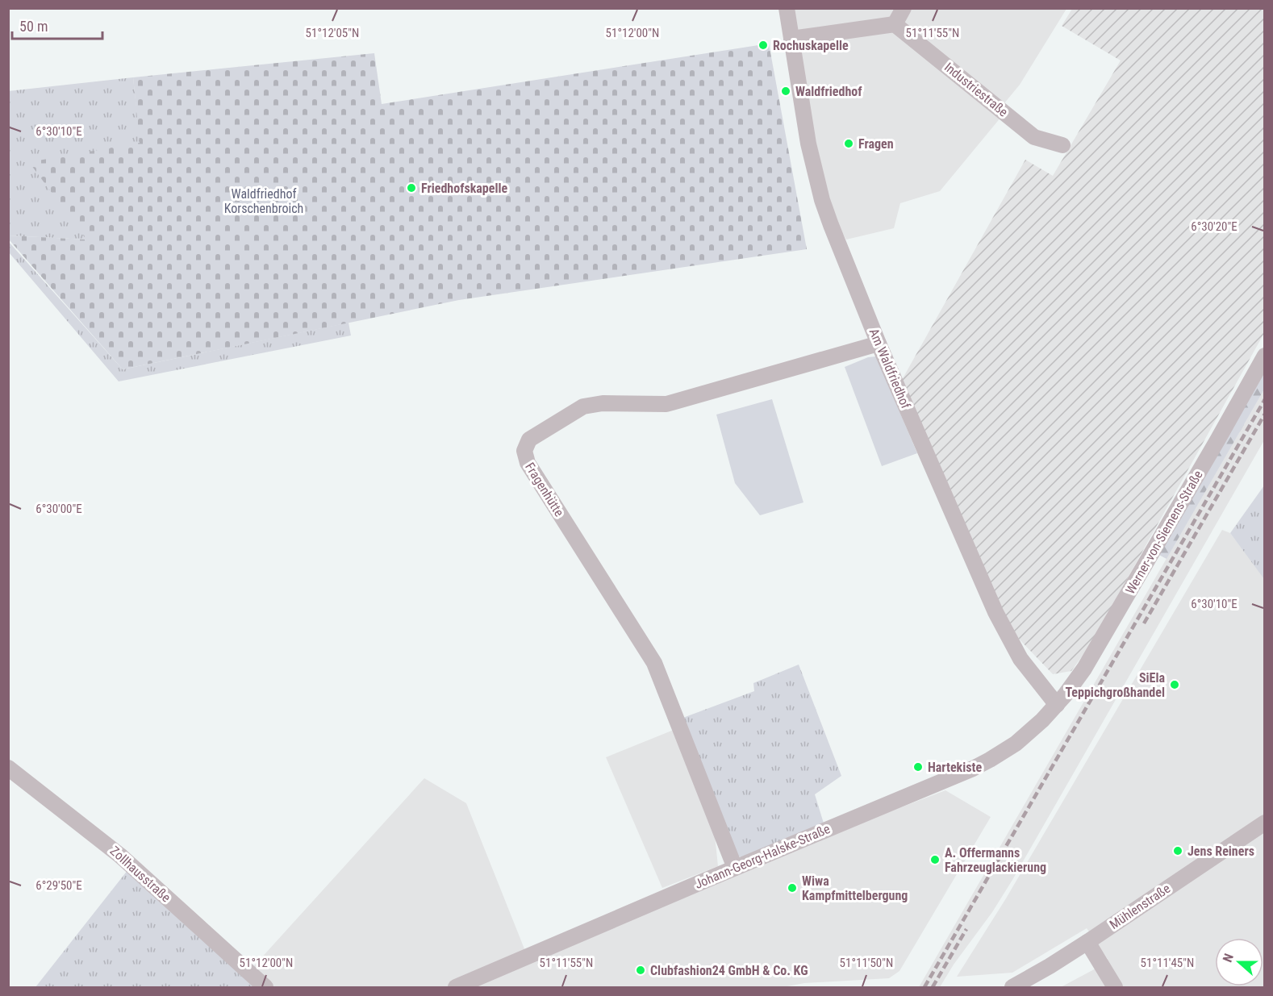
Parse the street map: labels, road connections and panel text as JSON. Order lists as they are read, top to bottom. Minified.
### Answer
{"streets":{"street":["Industriestraße","Am Waldfriedhof","Fragenhütte","Werner-von-Siemens-Straße","Johann-Georg-Halske-Straße","Zollhausstraße","Mühlenstraße"]},"crossings":[["Am Waldfriedhof","Fragenhütte"],["Am Waldfriedhof","Werner-von-Siemens-Straße"],["Am Waldfriedhof","Johann-Georg-Halske-Straße"],["Fragenhütte","Johann-Georg-Halske-Straße"],["Werner-von-Siemens-Straße","Johann-Georg-Halske-Straße"]],"parks":["Waldfriedhof Korschenbroich"],"places":["Rochuskapelle","Waldfriedhof","Fragen","Friedhofskapelle","SiEla Teppichgroßhandel","Hartekiste","Jens Reiners","A. Offermanns Fahrzeuglackierung","Wiwa Kampfmittelbergung","Clubfashion24 GmbH & Co. KG"],"scale_bar":"50 m","north":"left","coordinates":["51°12'05\"N","51°12'00\"N","51°11'55\"N","6°30'10\"E","6°30'20\"E","6°30'00\"E","6°29'50\"E","51°11'50\"N","51°11'45\"N"]}
